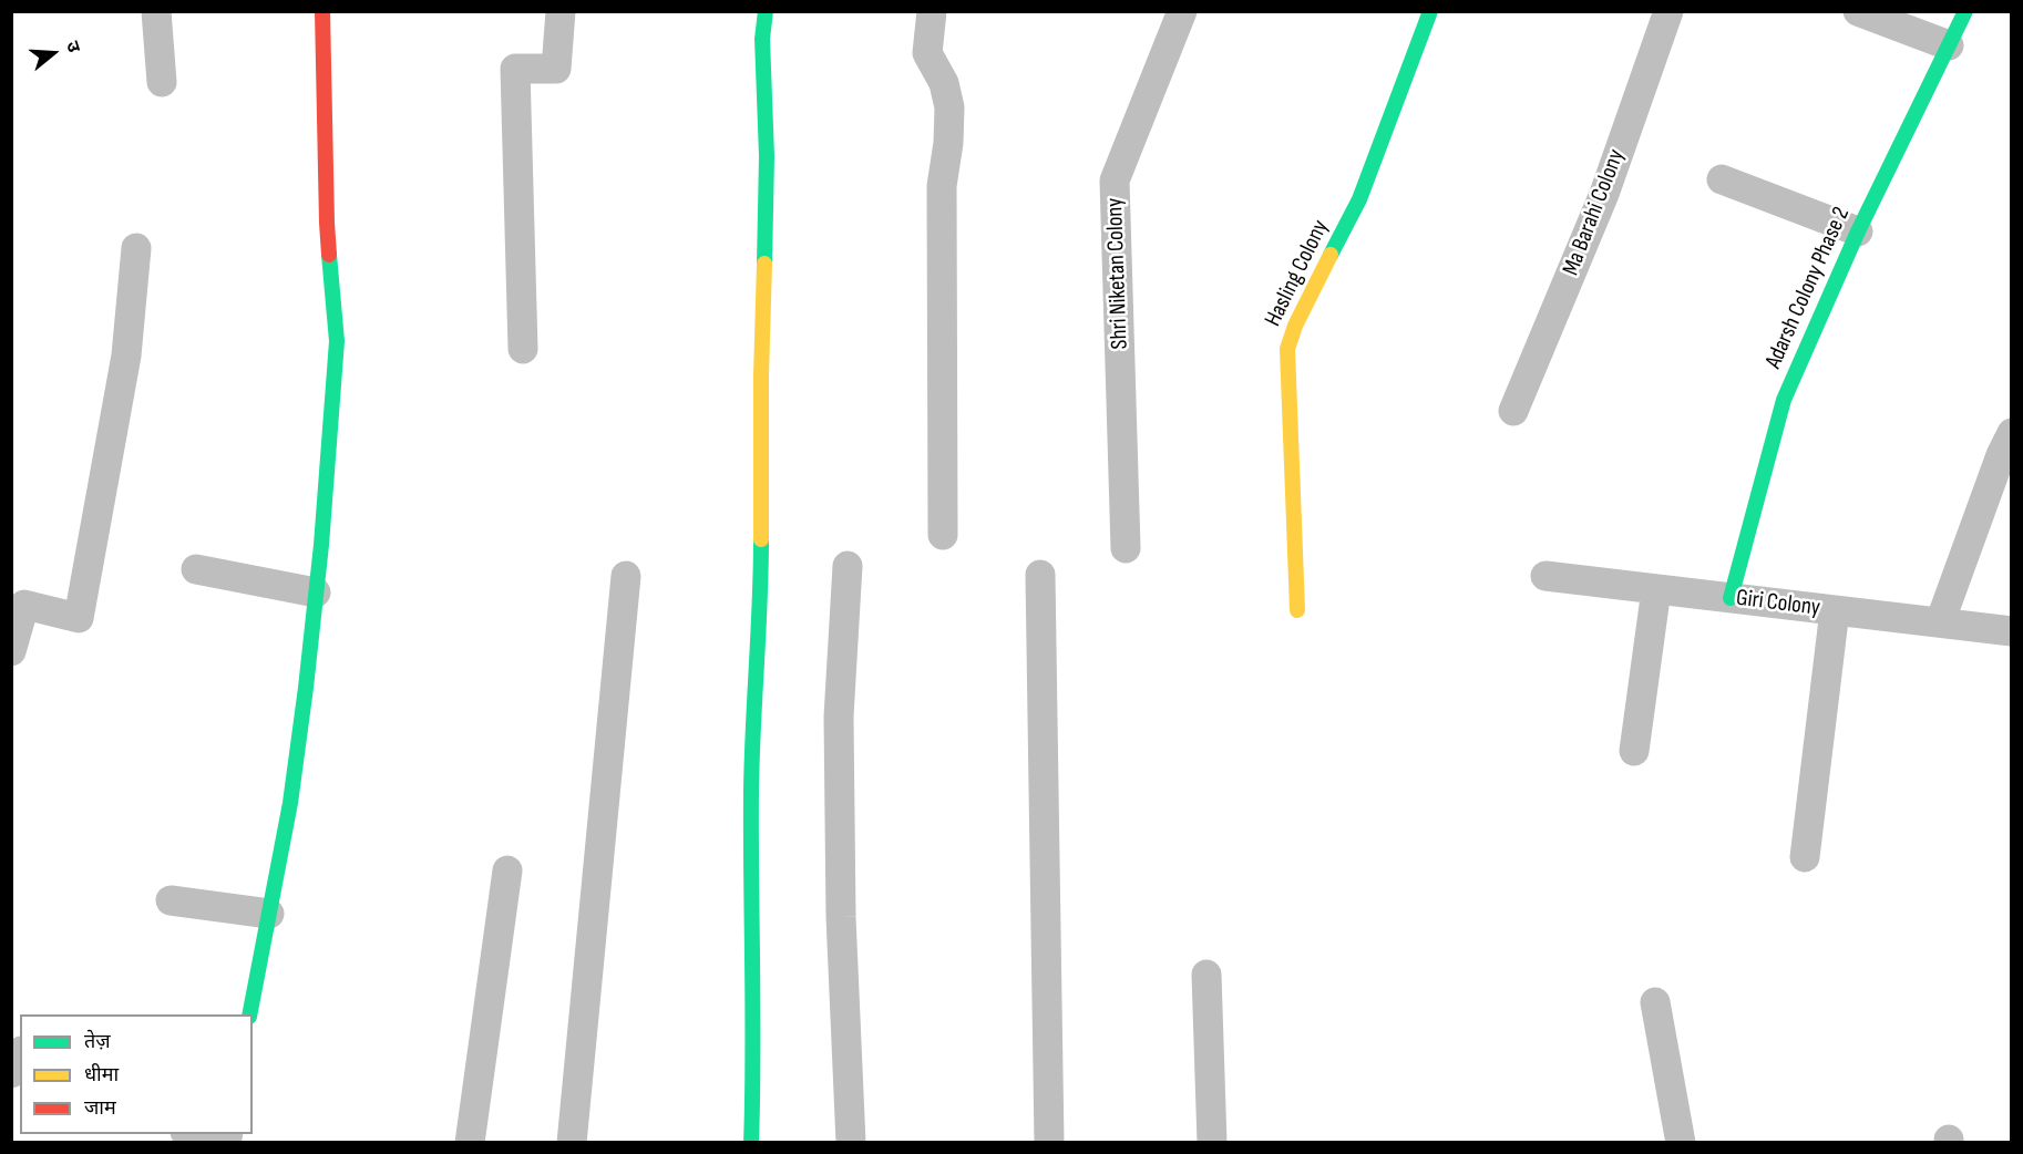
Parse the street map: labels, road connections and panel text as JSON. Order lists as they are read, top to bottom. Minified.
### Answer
{"streets":{"street":["Ma Barahi Colony","Shri Niketan Colony","Hasling Colony","Adarsh Colony Phase 2","Giri Colony"]},"crossings":[["Adarsh Colony Phase 2","Giri Colony"]],"legend":["तेज़","धीमा","जाम"],"north":"right"}
